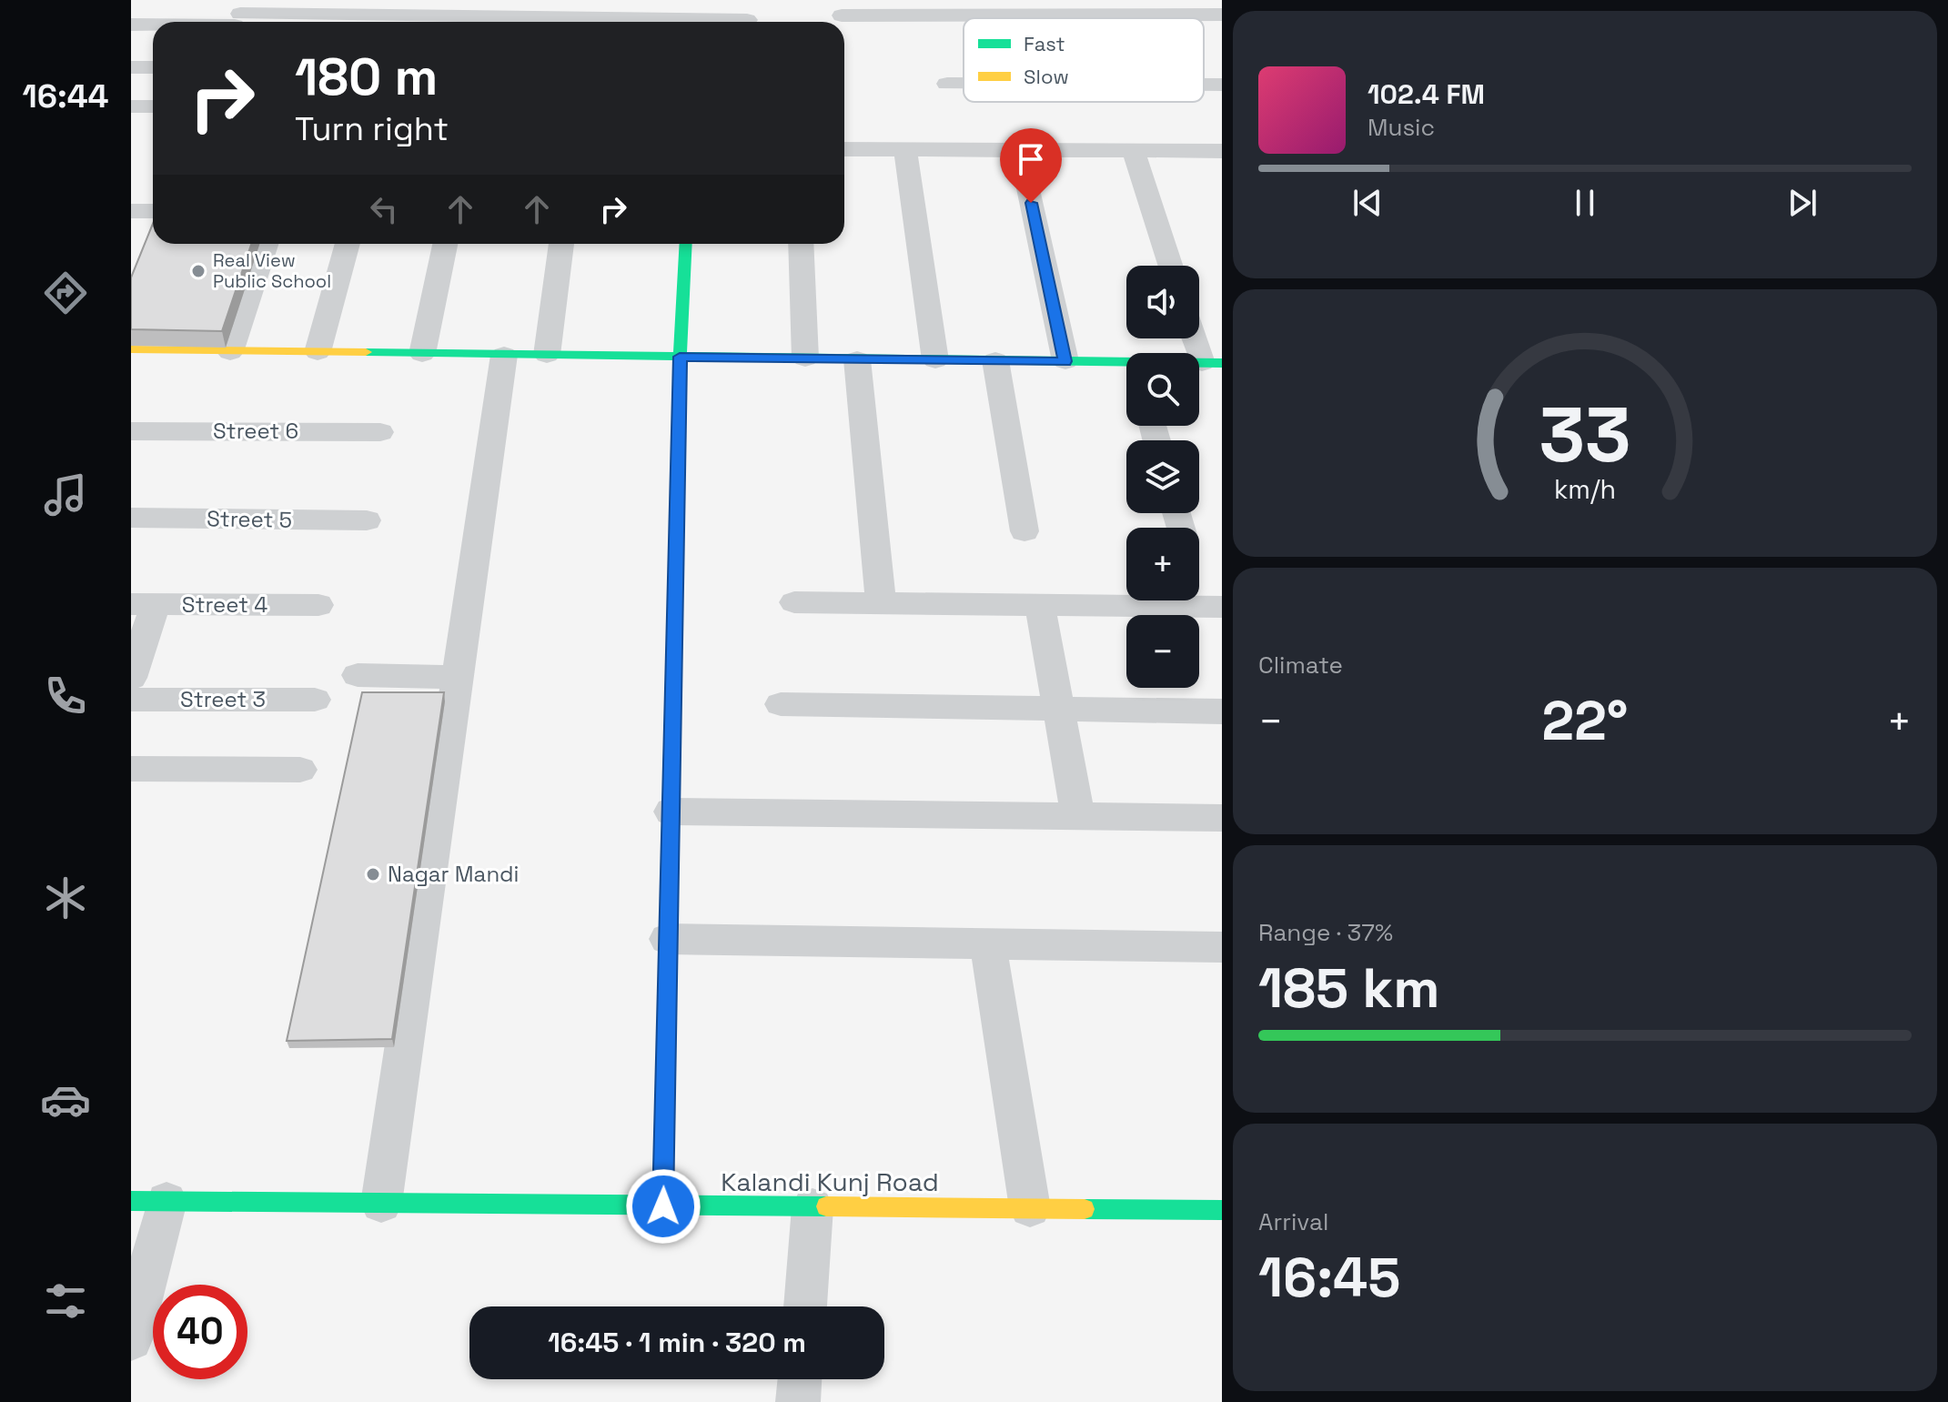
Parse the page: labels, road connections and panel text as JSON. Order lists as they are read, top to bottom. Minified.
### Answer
{"streets":{"street":["Street 6","Street 5","Street 4","Street 3","Kalandi Kunj Road"]},"places":["Real View Public School","Nagar Mandi"],"legend":["Fast","Slow"],"page":{"tabs":"16:44","turn":["180 m","Turn right"],"song":["102.4 FM","Music"],"map_buttons":["+","−"],"tile":["Climate",["Range · 37%","185 km"],["Arrival","16:45"]],"heat":["−","22°","+"],"limit":"40","trip":"16:45 · 1 min · 320 m","gauge":["33","km/h"]}}
